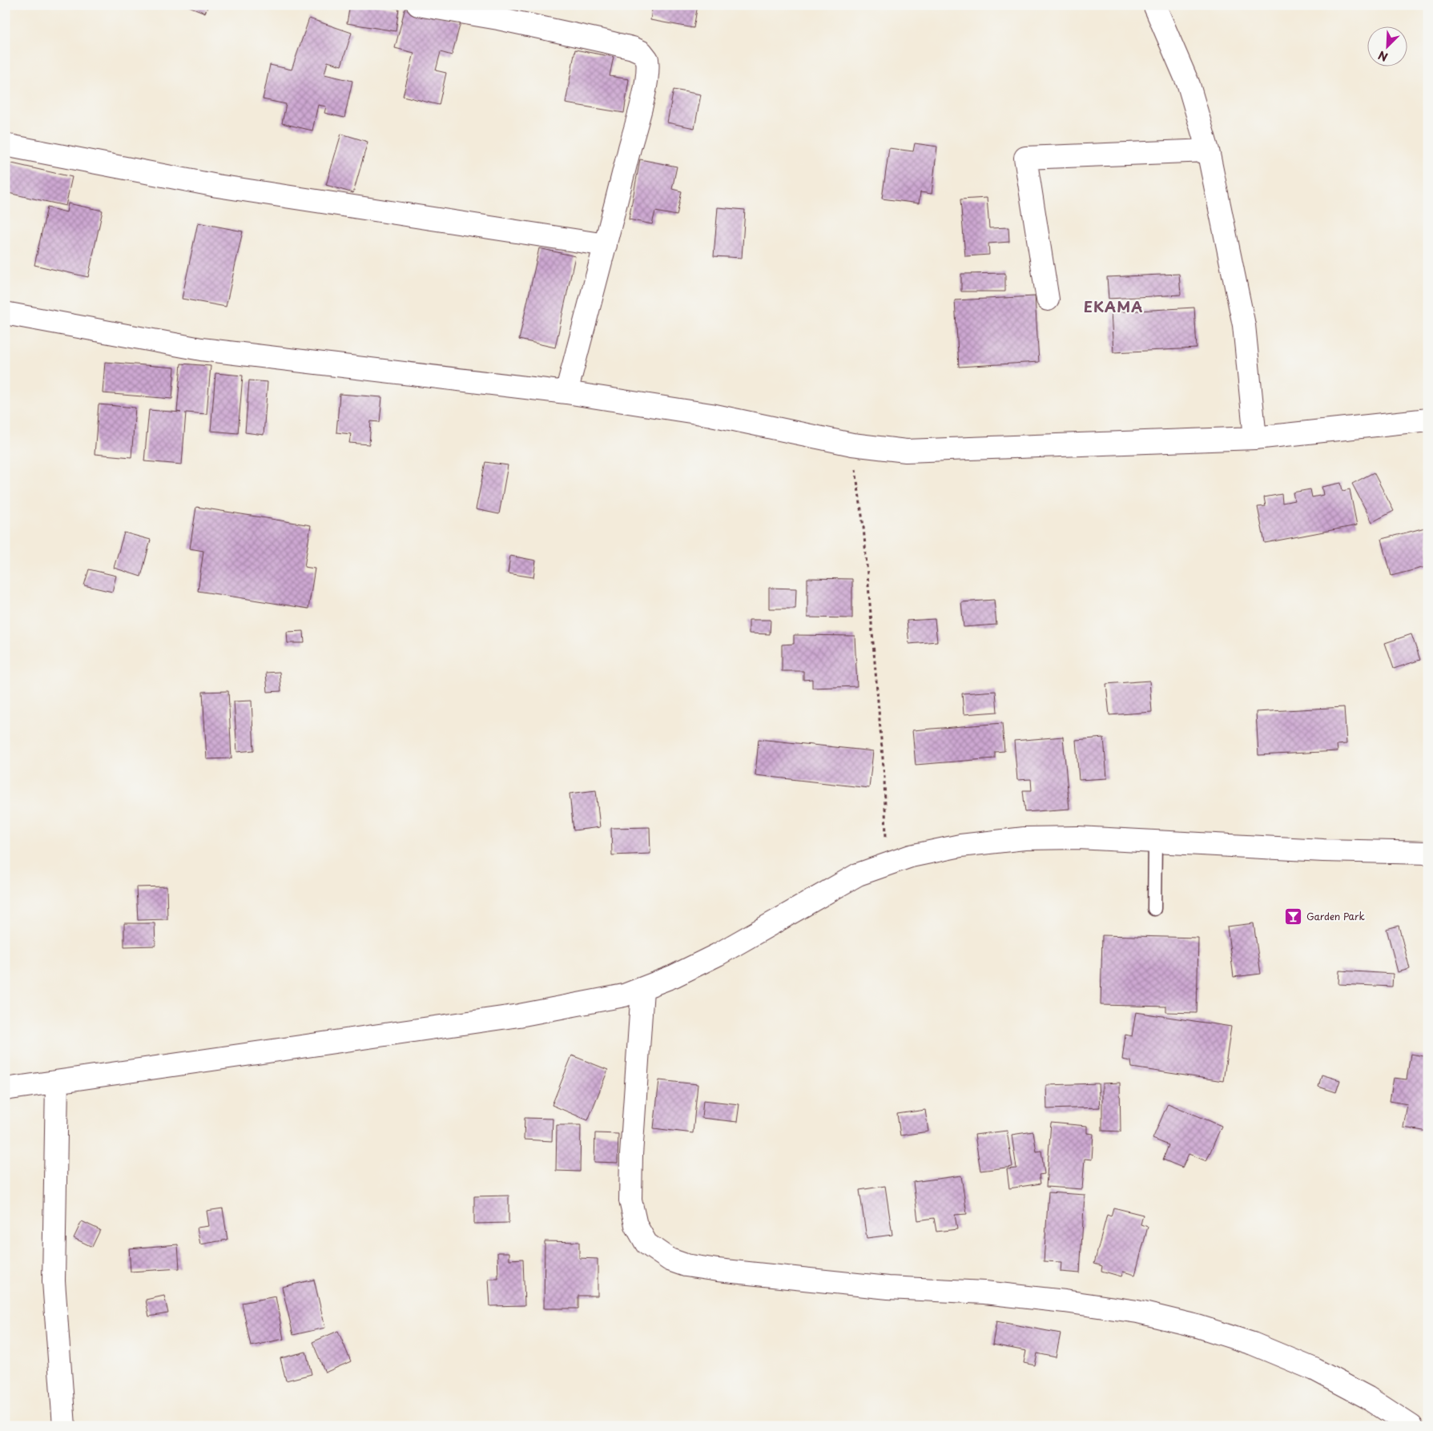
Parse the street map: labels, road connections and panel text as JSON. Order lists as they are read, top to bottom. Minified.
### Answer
{"districts":["EKAMA"],"places":{"bar":["Garden Park"]},"north":"bottom left"}
